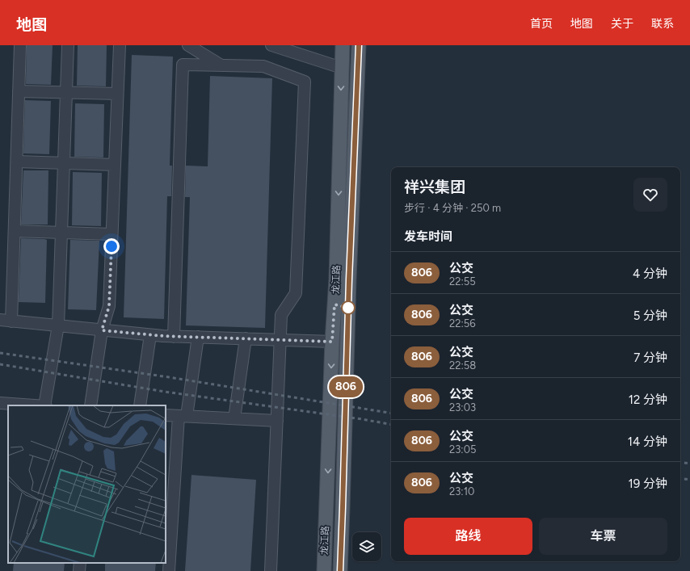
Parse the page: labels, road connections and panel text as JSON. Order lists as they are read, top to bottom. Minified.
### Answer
{"streets":{"main road":["龙江路"]},"lines":["bus line 806"],"page":{"header":"地图","nav":["首页","地图","关于","联系"],"on_map":"806","heading":[["祥兴集团","步行 · 4 分钟 · 250 m"],"发车时间"],"list":[{"mark":"806","name":"公交","note":"22:55","value":"4 分钟"},{"mark":"806","name":"公交","note":"22:56","value":"5 分钟"},{"mark":"806","name":"公交","note":"22:58","value":"7 分钟"},{"mark":"806","name":"公交","note":"23:03","value":"12 分钟"},{"mark":"806","name":"公交","note":"23:05","value":"14 分钟"},{"mark":"806","name":"公交","note":"23:10","value":"19 分钟"}],"buttons":["路线","车票"]}}
